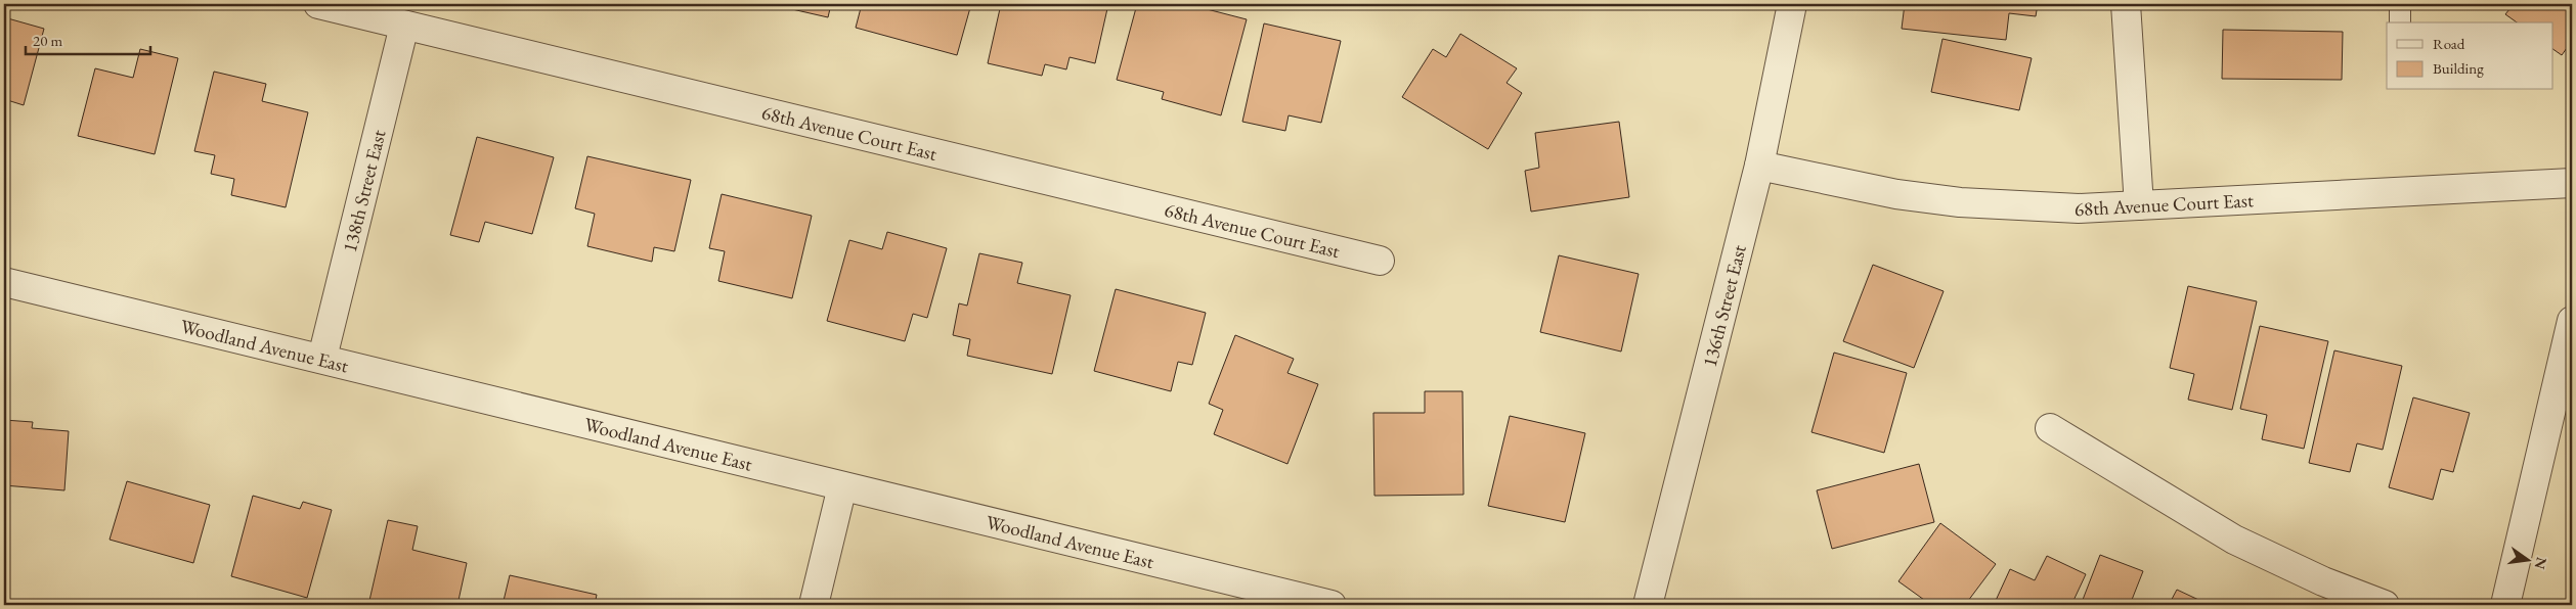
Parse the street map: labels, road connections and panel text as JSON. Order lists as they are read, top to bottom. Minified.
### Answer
{"streets":{"street":["68th Avenue Court East","138th Street East","136th Street East","Woodland Avenue East"]},"crossings":[["68th Avenue Court East","138th Street East"],["68th Avenue Court East","136th Street East"],["138th Street East","Woodland Avenue East"]],"legend":["Road","Building"],"scale_bar":"20 m","north":"right"}
